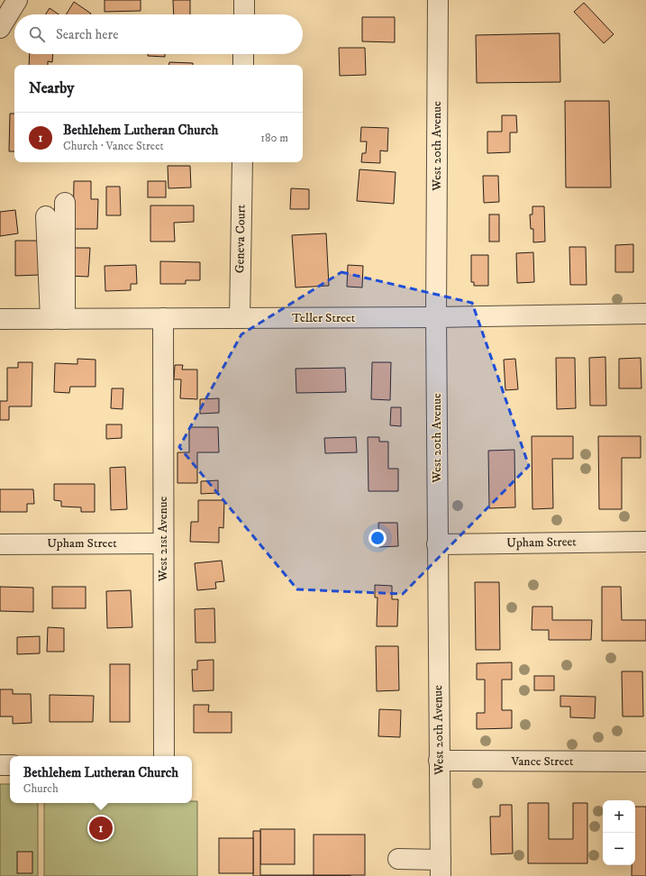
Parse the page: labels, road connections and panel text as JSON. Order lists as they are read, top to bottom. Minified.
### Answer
{"streets":{"street":["West 20th Avenue","Geneva Court","Teller Street","West 21st Avenue","Upham Street","Vance Street"]},"crossings":[["West 20th Avenue","Teller Street"],["West 20th Avenue","Upham Street"],["West 20th Avenue","Vance Street"],["Geneva Court","Teller Street"],["Teller Street","West 21st Avenue"],["West 21st Avenue","Upham Street"]],"page":{"search":"Search here","heading":"Nearby","list":[{"mark":"1","name":"Bethlehem Lutheran Church","note":"Church · Vance Street","value":"180 m"}],"popup":["Bethlehem Lutheran Church","Church"],"map_buttons":["+","−"],"pins":"1"}}
